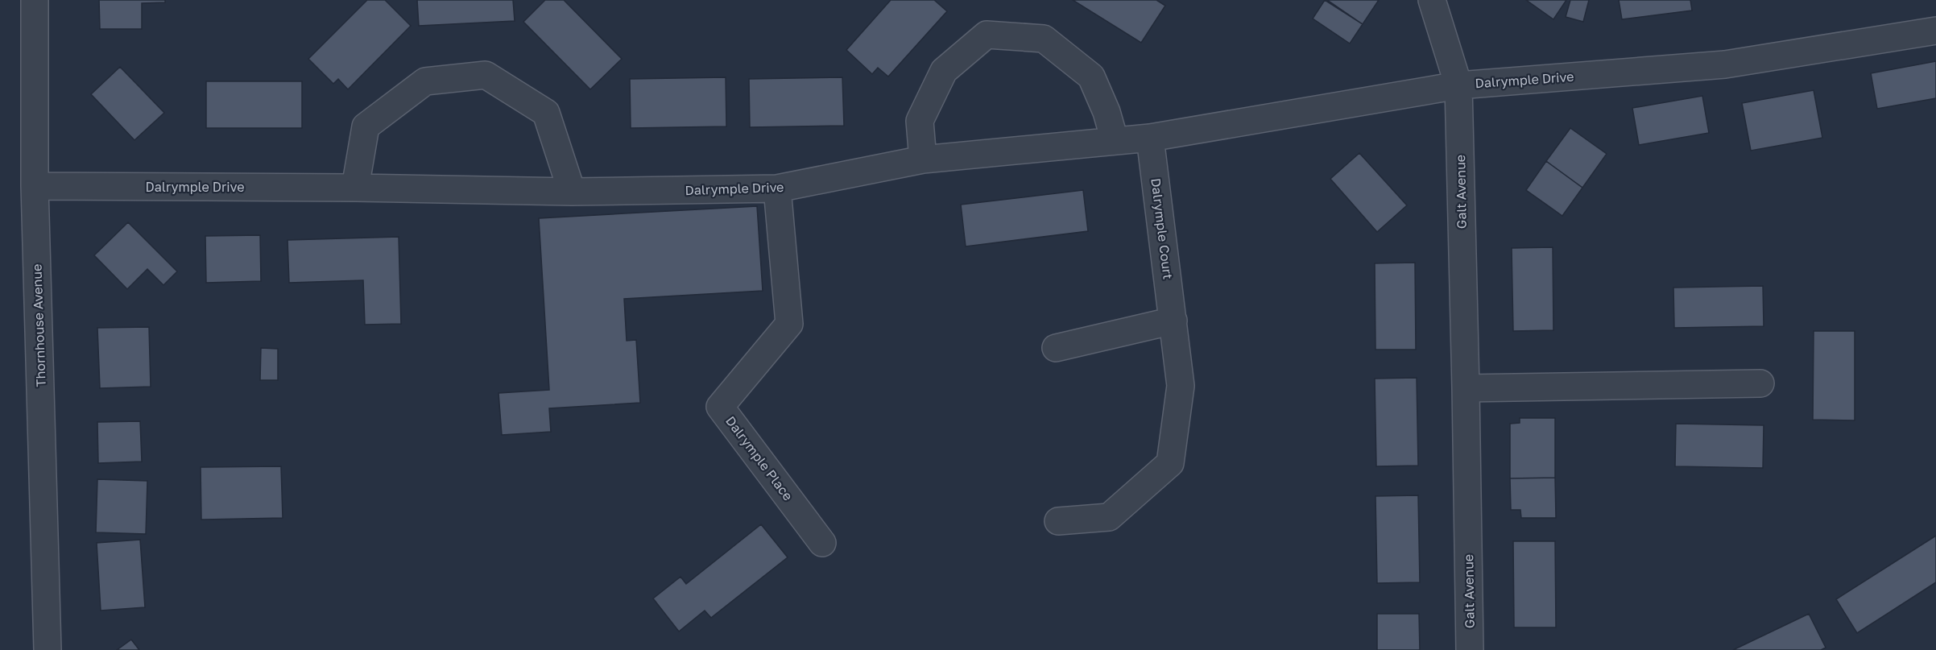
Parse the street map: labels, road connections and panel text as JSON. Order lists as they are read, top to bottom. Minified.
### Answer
{"streets":{"street":["Dalrymple Drive","Galt Avenue","Dalrymple Court","Thornhouse Avenue","Dalrymple Place"]},"crossings":[["Dalrymple Drive","Galt Avenue"],["Dalrymple Drive","Dalrymple Court"],["Dalrymple Drive","Thornhouse Avenue"],["Dalrymple Drive","Dalrymple Place"]]}
